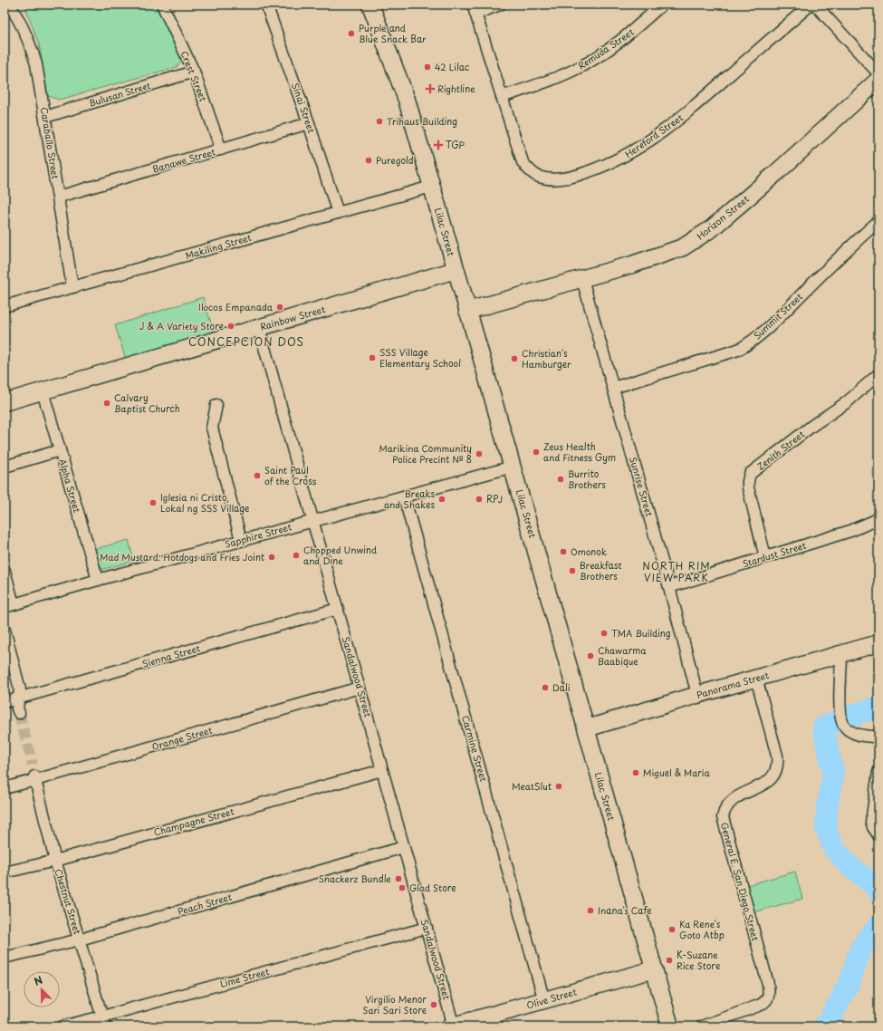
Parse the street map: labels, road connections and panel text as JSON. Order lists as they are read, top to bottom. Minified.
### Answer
{"streets":{"street":["Remuda Street","Crest Street","Bulusan Street","Sinai Street","Hereford Street","Caraballo Street","Banawe Street","Horizon Street","Lilac Street","Makiling Street","Summit Street","Rainbow Street","Zenith Street","Alpha Street","Sunrise Street","Sapphire Street","Stardust Street","Sienna Street","Sandalwood Street","Panorama Street","Orange Street","Carmine Street","Champagne Street","General E. San Diego Street","Chestnut Street","Peach Street","Lime Street","Olive Street"]},"crossings":[["Remuda Street","Hereford Street"],["Crest Street","Bulusan Street"],["Crest Street","Banawe Street"],["Bulusan Street","Caraballo Street"],["Sinai Street","Banawe Street"],["Sinai Street","Makiling Street"],["Caraballo Street","Banawe Street"],["Caraballo Street","Makiling Street"],["Horizon Street","Lilac Street"],["Horizon Street","Sunrise Street"],["Lilac Street","Makiling Street"],["Lilac Street","Rainbow Street"],["Lilac Street","Sapphire Street"],["Lilac Street","Panorama Street"],["Lilac Street","Olive Street"],["Summit Street","Sunrise Street"],["Rainbow Street","Alpha Street"],["Rainbow Street","Sandalwood Street"],["Zenith Street","Stardust Street"],["Alpha Street","Sapphire Street"],["Sunrise Street","Stardust Street"],["Sunrise Street","Panorama Street"],["Sapphire Street","Sandalwood Street"],["Sapphire Street","Carmine Street"],["Sienna Street","Sandalwood Street"],["Sandalwood Street","Orange Street"],["Sandalwood Street","Champagne Street"],["Sandalwood Street","Peach Street"],["Sandalwood Street","Lime Street"],["Sandalwood Street","Olive Street"],["Panorama Street","General E. San Diego Street"],["Orange Street","Chestnut Street"],["Carmine Street","Olive Street"],["Champagne Street","Chestnut Street"],["Chestnut Street","Peach Street"],["Chestnut Street","Lime Street"]],"districts":["CONCEPCION DOS","NORTH RIM VIEW PARK"],"places":{"other":["Purple and Blue Snack Bar","42 Lilac","Trihaus Building","Puregold","Ilocos Empanada","J & A Variety Store","SSS Village Elementary School","Christian's Hamburger","Calvary Baptist Church","Zeus Health and Fitness Gym","Marikina Community Police Precint № 8","Saint Paul of the Cross","Burrito Brothers","Breaks and Shakes","RPJ","Iglesia ni Cristo, Lokal ng SSS Village","Omonok","Chopped Unwind and Dine","Mad Mustard: Hotdogs and Fries Joint","Breakfast Brothers","TMA Building","Chawarma Baabique","Dali","Miguel & Maria","MeatSlut","Snackerz Bundle","Glad Store","Inana's Cafe","Ka Rene's Goto Atbp","K-Suzane Rice Store","Virgilio Menor Sari Sari Store"],"health":["Rightline","TGP"]},"north":"top"}
